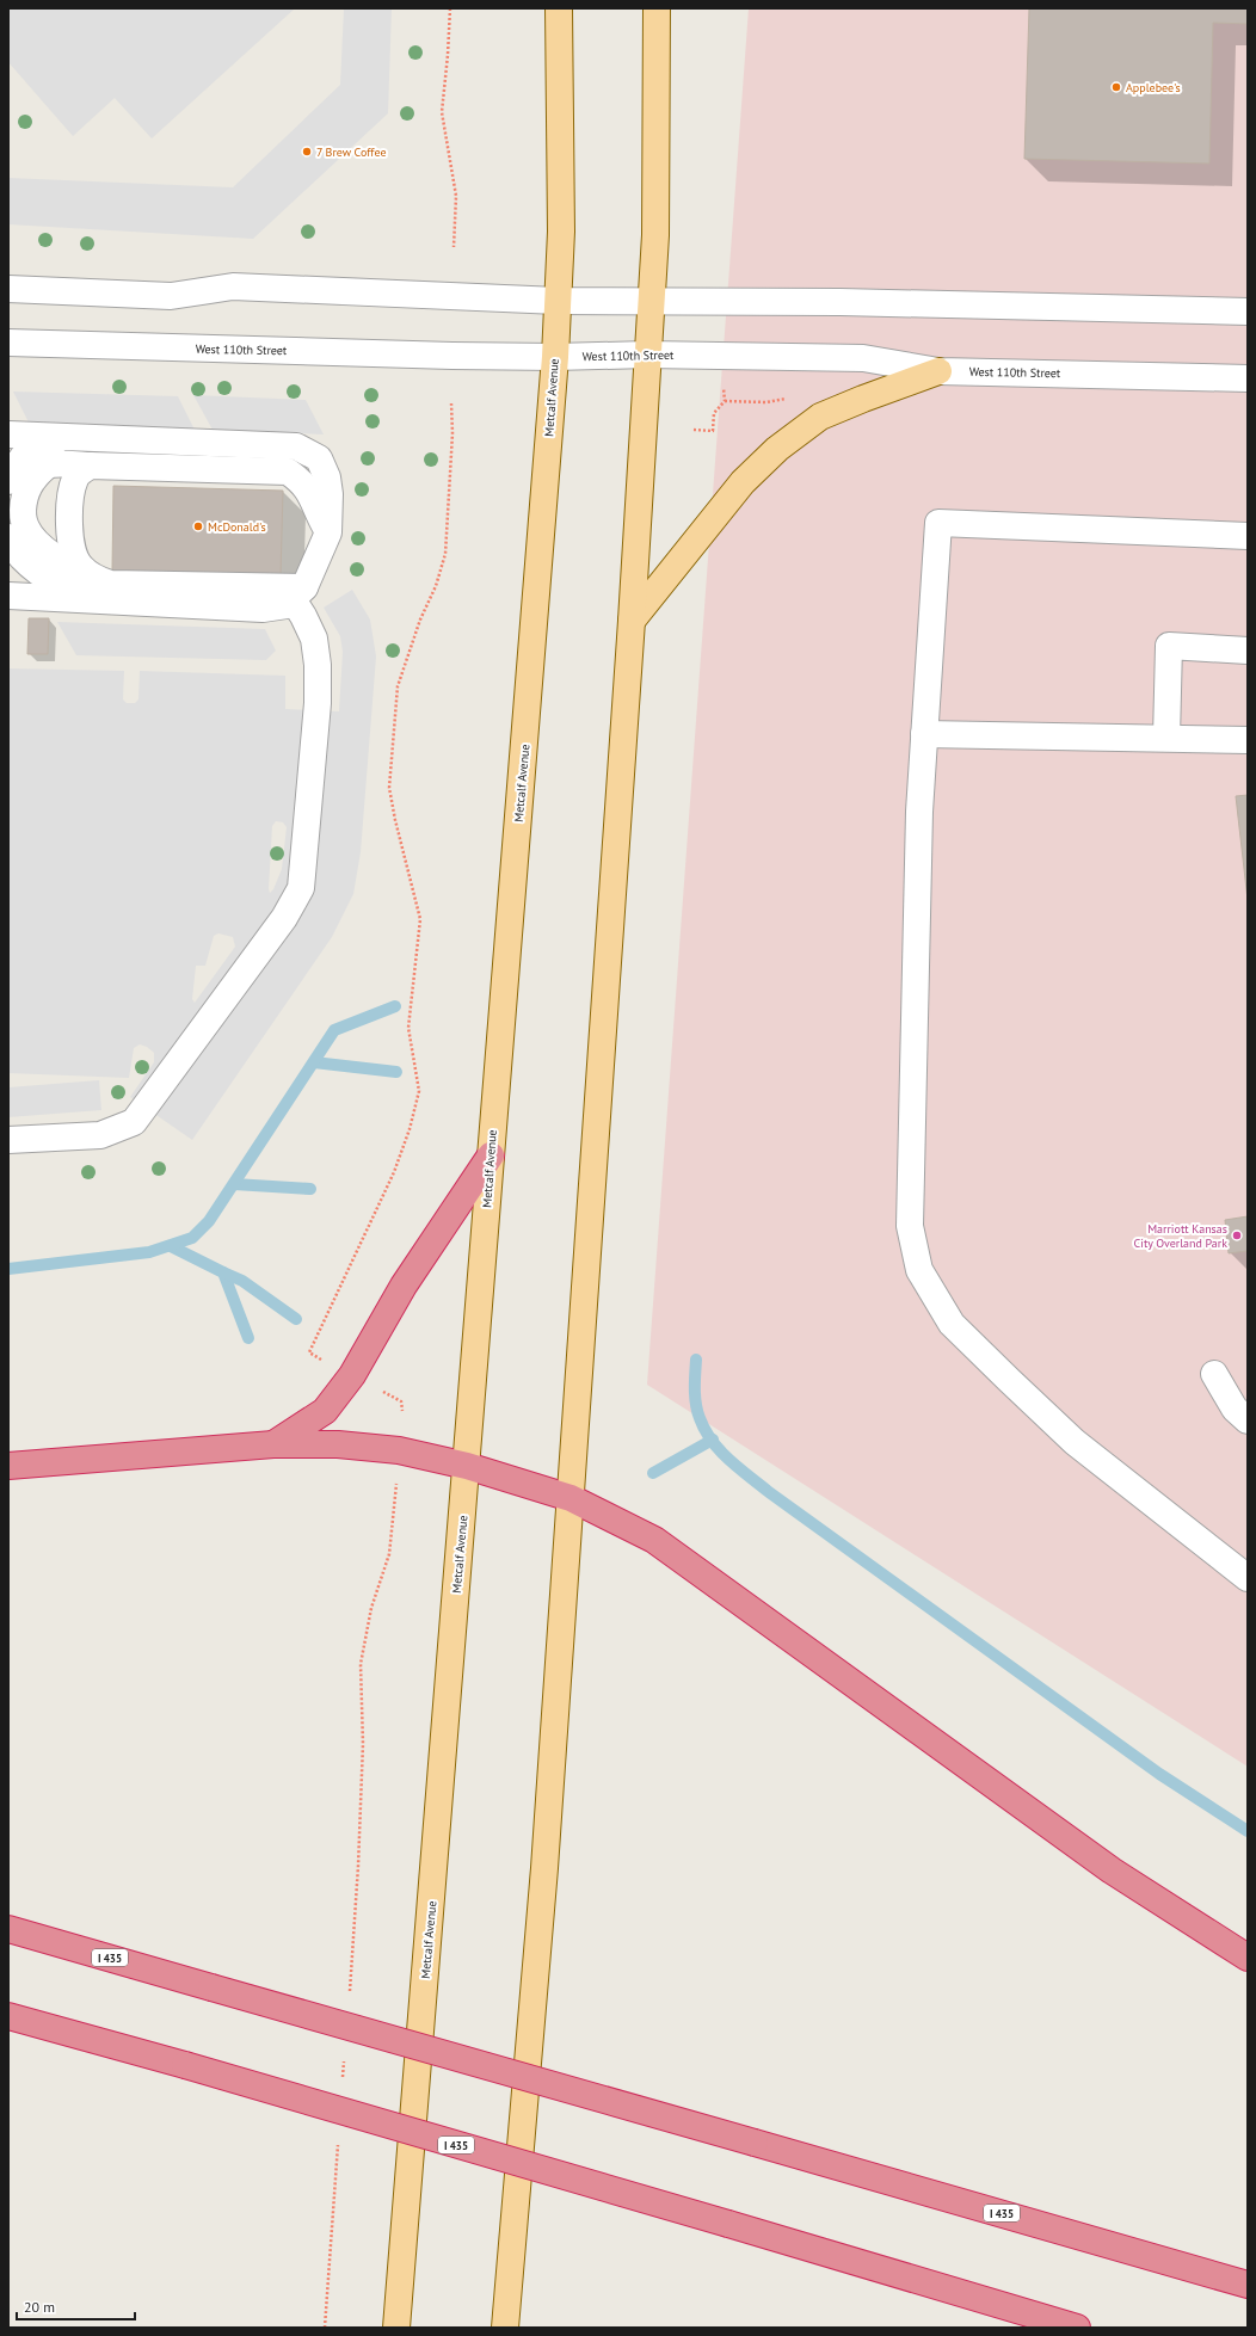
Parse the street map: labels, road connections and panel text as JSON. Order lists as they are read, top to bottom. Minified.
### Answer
{"streets":{"highway":["I 435"],"main road":["Metcalf Avenue"],"street":["West 110th Street"]},"crossings":[["West 110th Street","Metcalf Avenue"]],"places":["Applebee's","7 Brew Coffee","McDonald's","Marriott Kansas City Overland Park"],"scale_bar":"20 m"}
